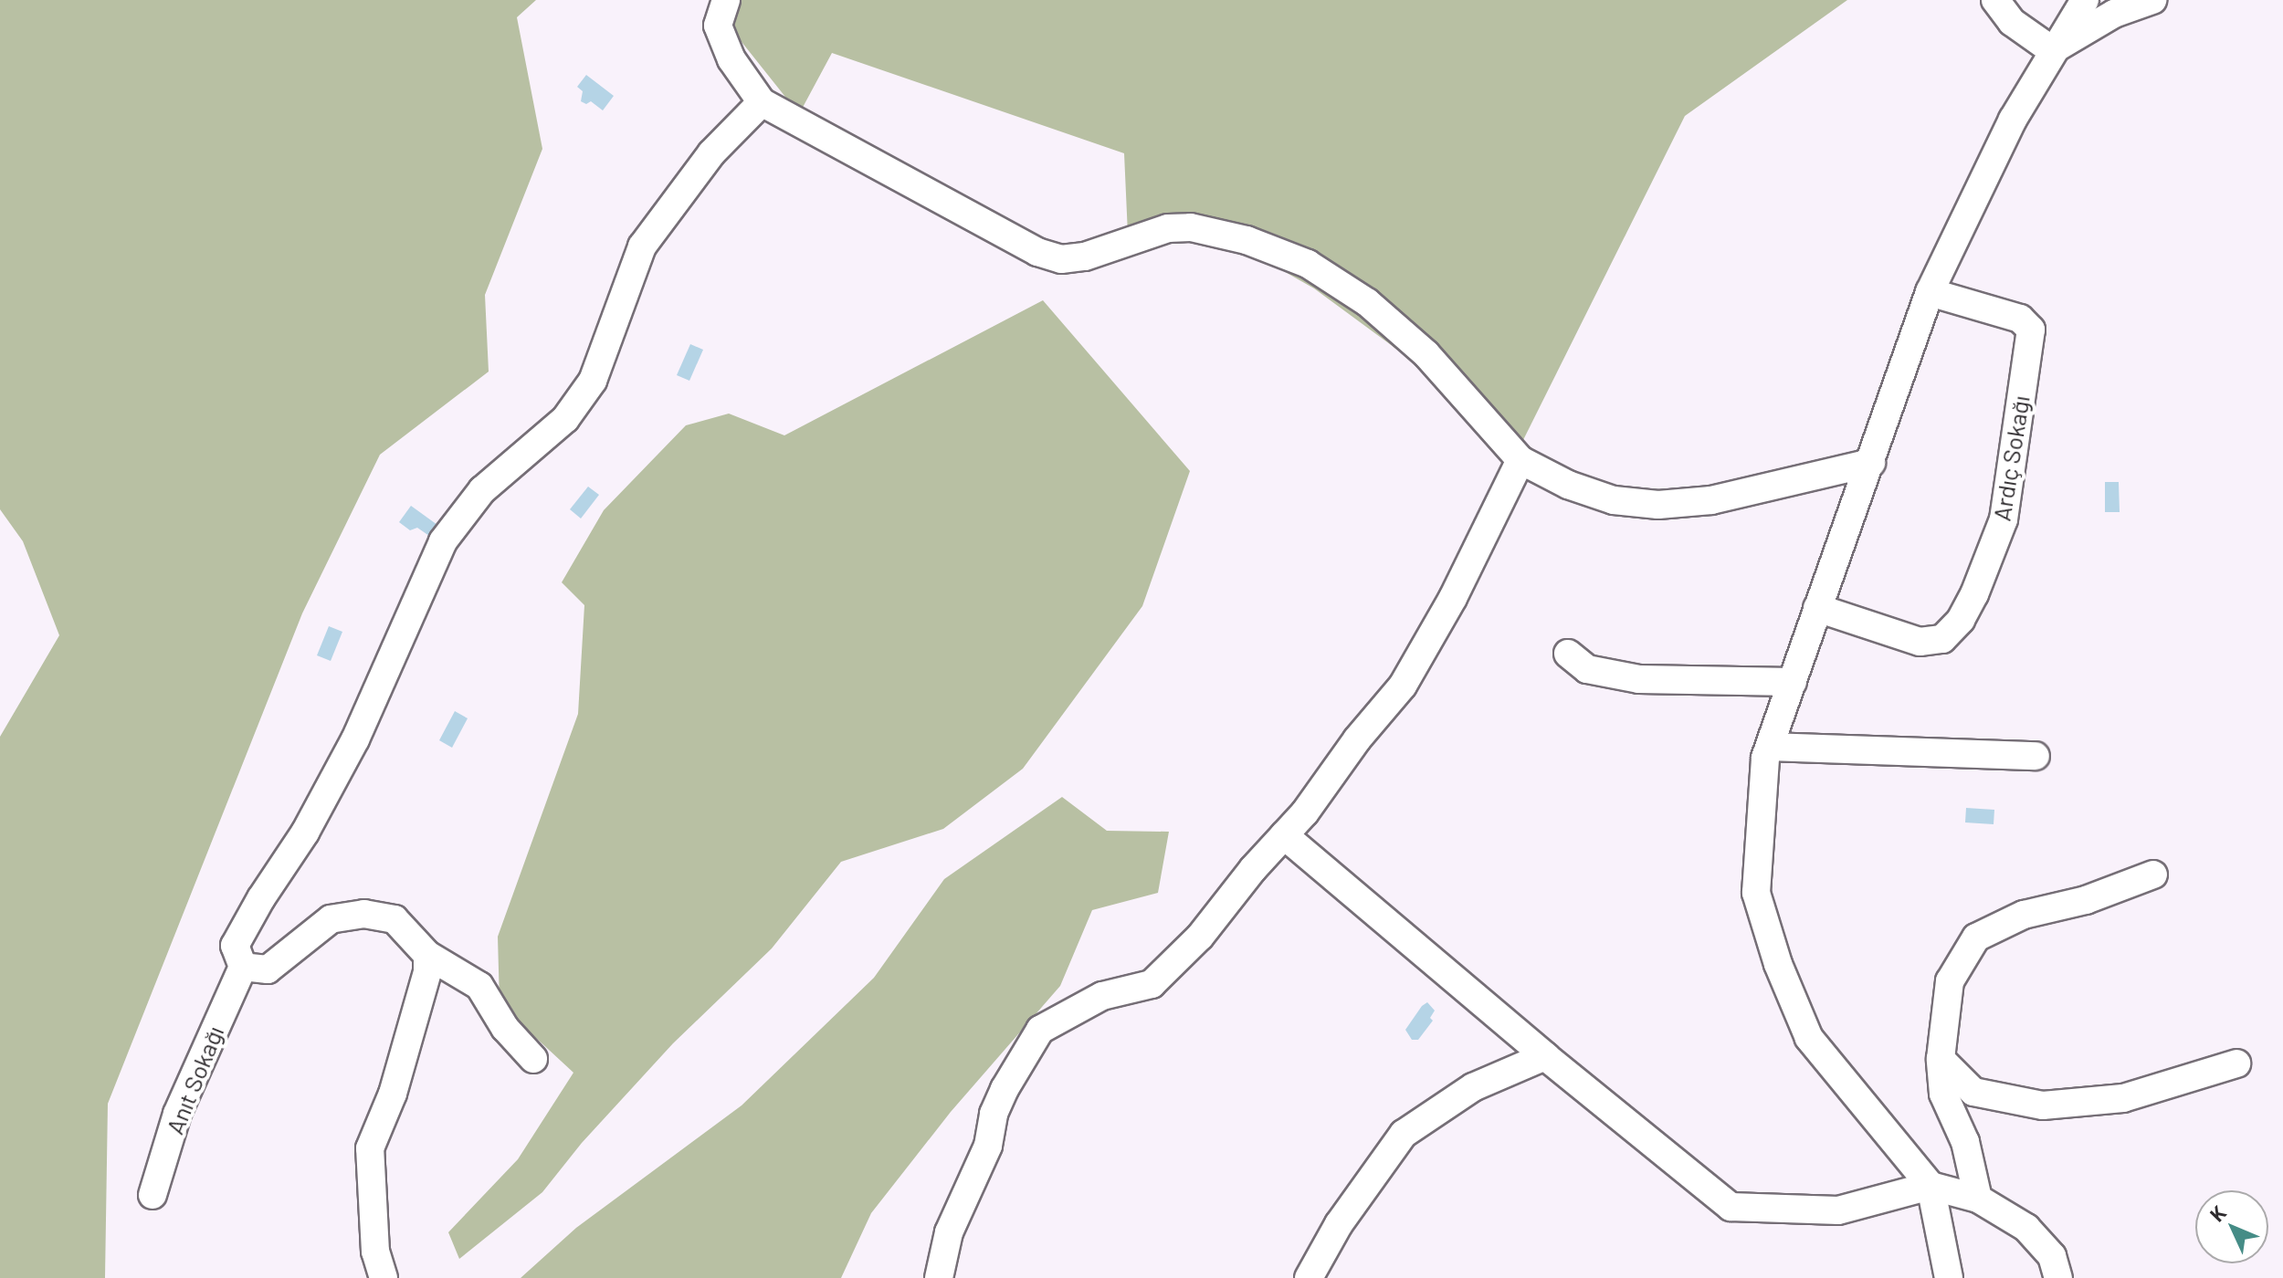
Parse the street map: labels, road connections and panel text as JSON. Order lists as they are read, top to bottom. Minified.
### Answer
{"streets":{"street":["Ardıç Sokağı","Anıt Sokağı"]},"north":"top left"}
